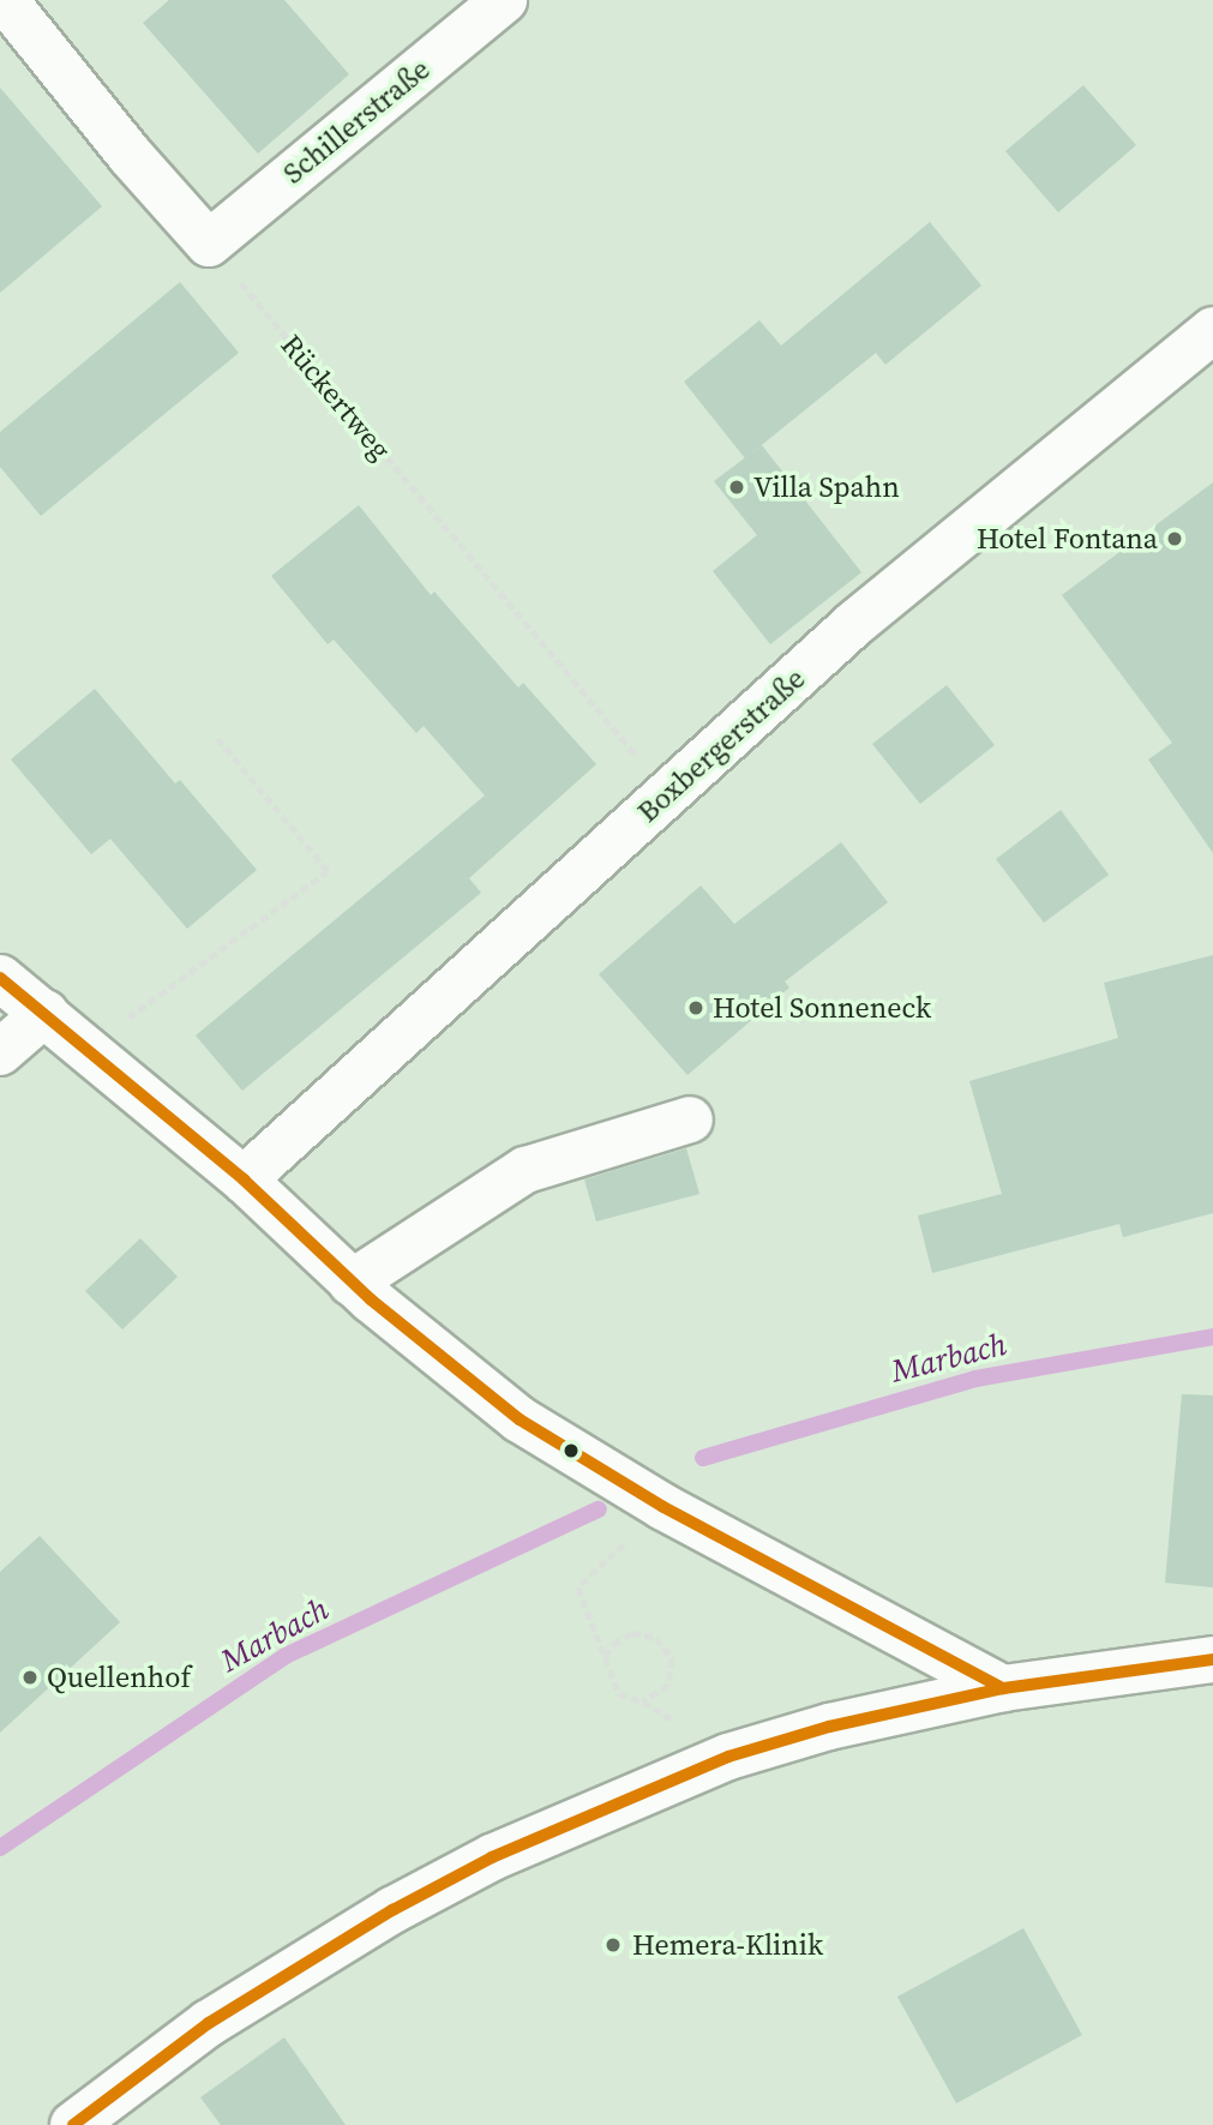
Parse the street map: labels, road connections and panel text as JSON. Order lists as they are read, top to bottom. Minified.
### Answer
{"streets":{"street":["Schillerstraße","Boxbergerstraße"],"path":["Rückertweg"]},"crossings":[["Schillerstraße","Rückertweg"],["Rückertweg","Boxbergerstraße"]],"water":["Marbach"],"places":["Villa Spahn","Hotel Fontana","Hotel Sonneneck","Quellenhof","Hemera-Klinik"]}
